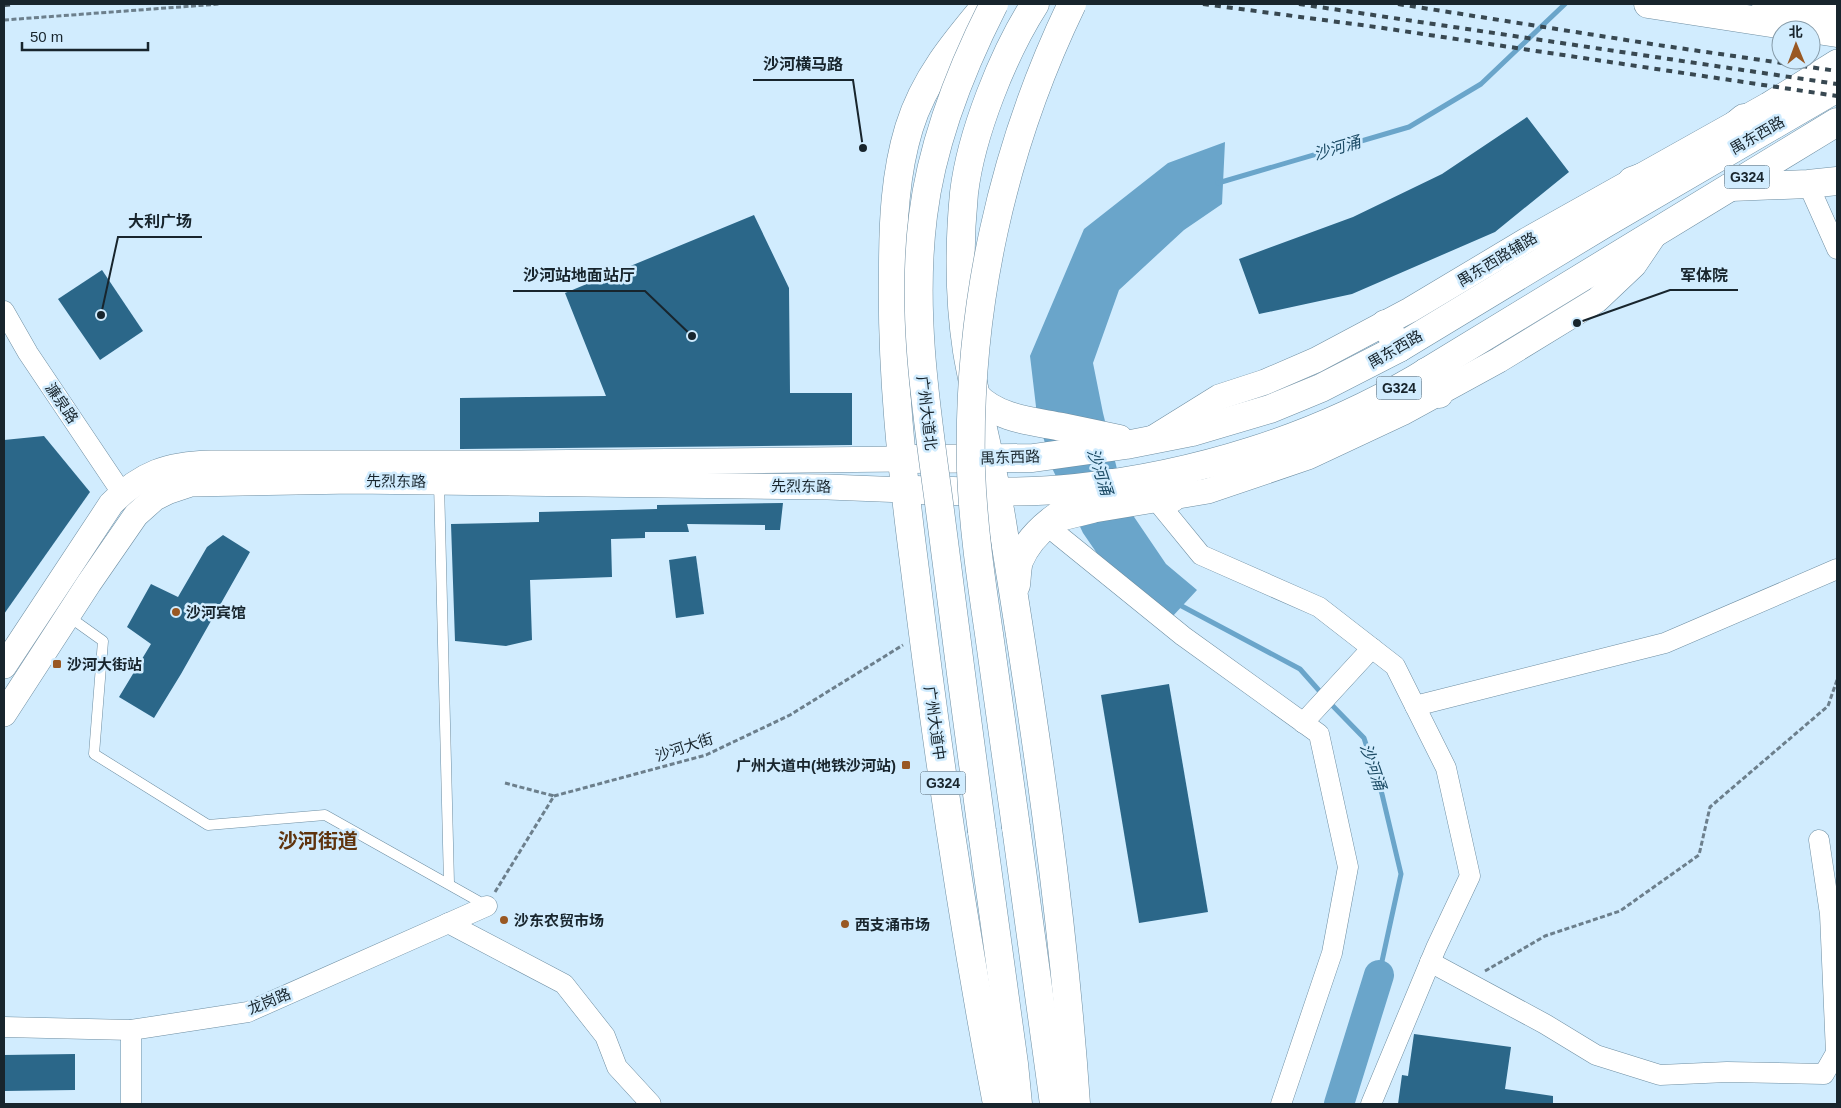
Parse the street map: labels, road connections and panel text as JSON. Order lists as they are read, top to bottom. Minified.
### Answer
{"streets":{"main road":["禺东西路","G324","广州大道北","广州大道中"],"street":["禺东西路辅路","濂泉路","先烈东路","龙岗路"],"path":["沙河大街"]},"crossings":[["禺东西路","G324"],["禺东西路","禺东西路辅路"],["禺东西路","广州大道北"],["禺东西路","先烈东路"],["禺东西路","广州大道中"],["濂泉路","先烈东路"],["广州大道北","先烈东路"],["广州大道北","广州大道中"],["先烈东路","广州大道中"],["广州大道中","沙河大街"]],"districts":["沙河街道"],"water":["沙河涌"],"places":{"other":["沙河横马路","大利广场","军体院","沙河站地面站厅","沙河宾馆","沙东农贸市场","西支涌市场"],"transit":["沙河大街站","广州大道中(地铁沙河站)"]},"scale_bar":"50 m","north":"top"}
